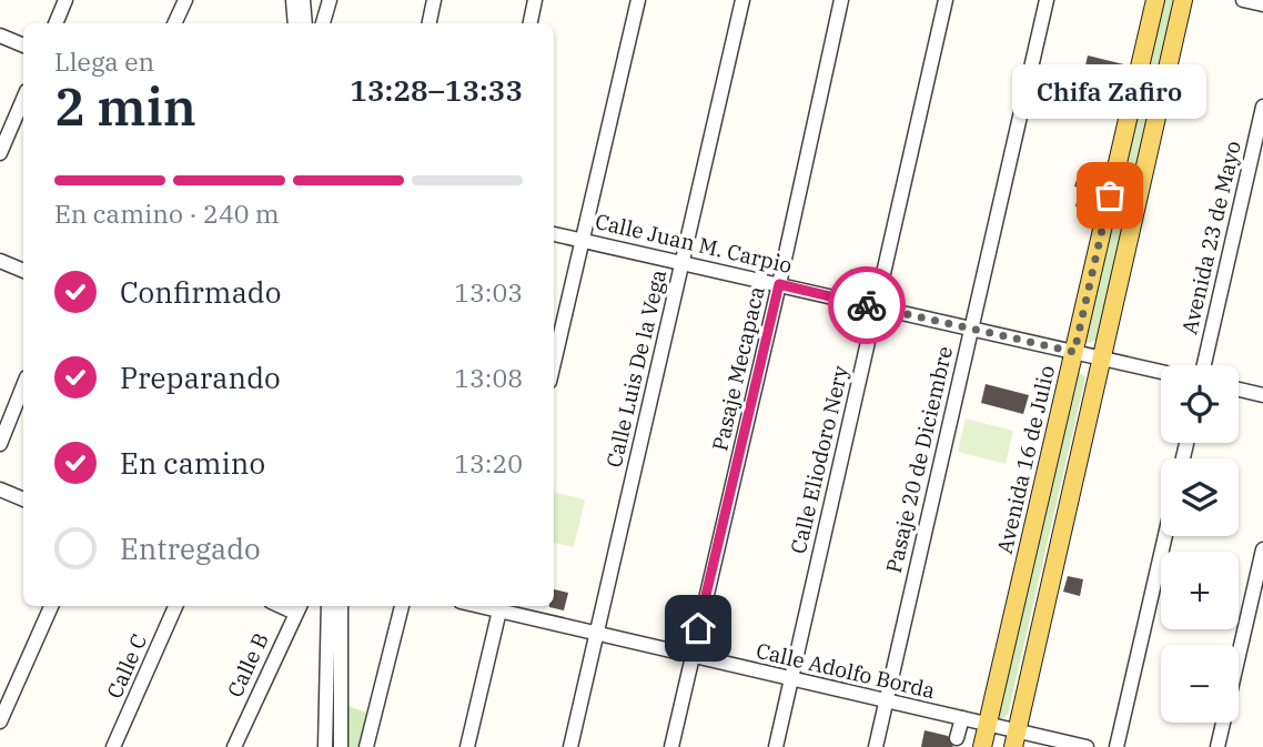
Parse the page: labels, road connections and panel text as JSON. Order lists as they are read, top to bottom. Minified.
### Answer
{"streets":{"main road":["Avenida 16 de Julio"],"street":["Avenida 23 de Mayo","Calle Juan M. Carpio","Calle Luis De la Vega","Pasaje Mecapaca","Calle Eliodoro Nery","Pasaje 20 de Diciembre","Calle B","Calle C","Calle Adolfo Borda"]},"crossings":[["Calle Juan M. Carpio","Calle Luis De la Vega"],["Calle Juan M. Carpio","Pasaje Mecapaca"],["Calle Juan M. Carpio","Calle Eliodoro Nery"],["Calle Juan M. Carpio","Pasaje 20 de Diciembre"],["Calle Juan M. Carpio","Avenida 16 de Julio"],["Calle Luis De la Vega","Calle Adolfo Borda"],["Pasaje Mecapaca","Calle Adolfo Borda"],["Calle Eliodoro Nery","Calle Adolfo Borda"],["Pasaje 20 de Diciembre","Calle Adolfo Borda"],["Avenida 16 de Julio","Calle Adolfo Borda"]],"places":["Chifa Zafiro"],"page":{"heading":["2 min","Llega en","13:28–13:33"],"bubble":"Chifa Zafiro","bar":"En camino · 240 m","list":[["Confirmado","13:03"],["Preparando","13:08"],["En camino","13:20"],"Entregado"],"map_buttons":["+","−"]}}
